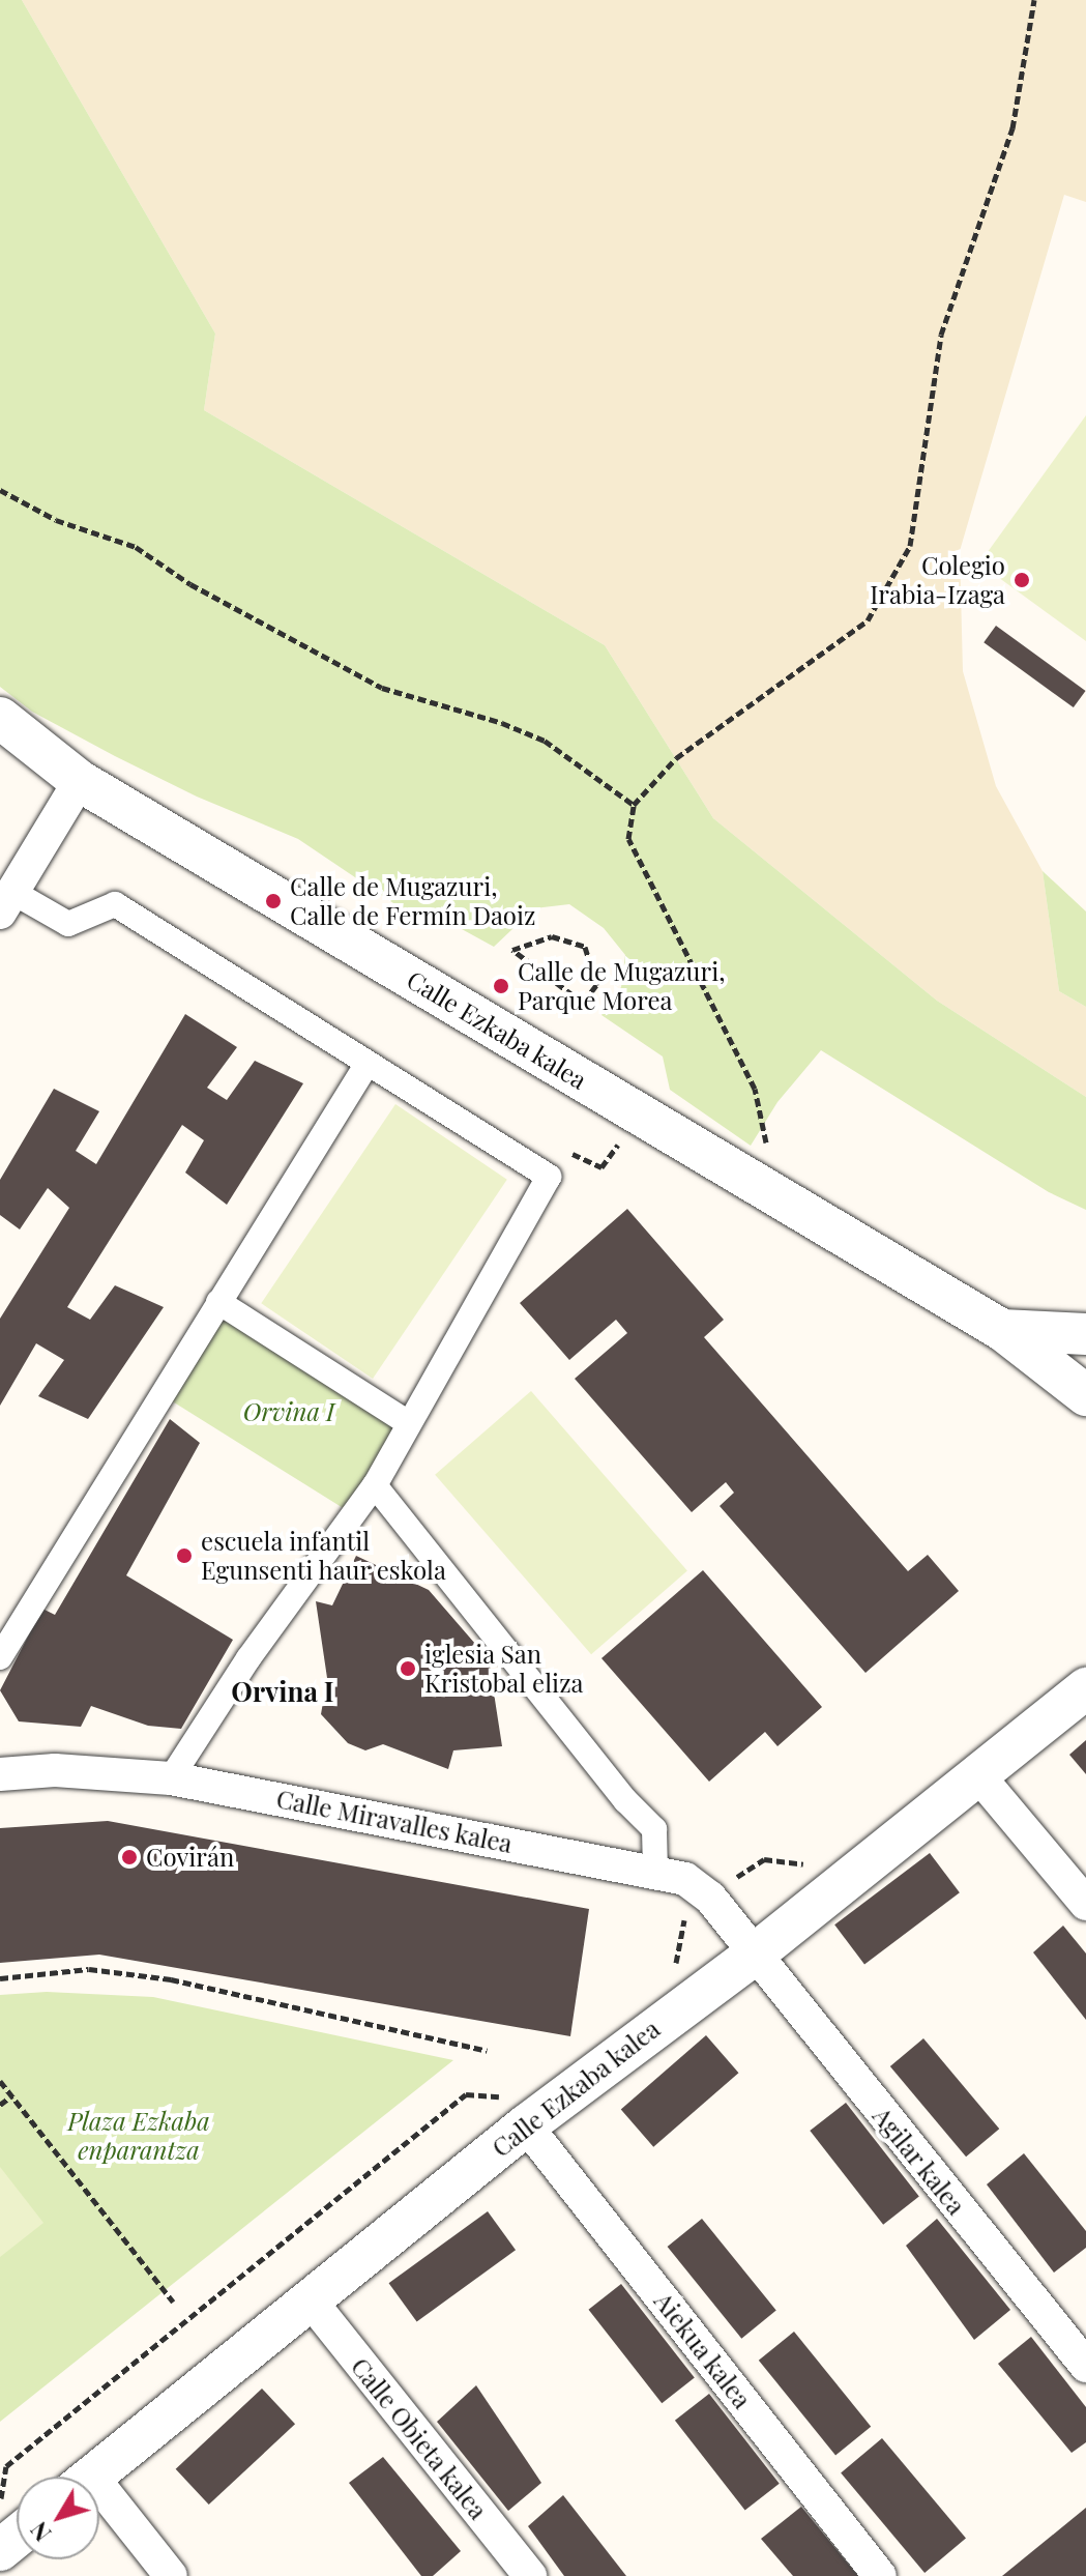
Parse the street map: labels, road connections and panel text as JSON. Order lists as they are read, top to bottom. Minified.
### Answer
{"streets":{"street":["Calle Ezkaba kalea","Calle Miravalles kalea","Agilar kalea","Aiekua kalea","Calle Obieta kalea"]},"crossings":[["Calle Ezkaba kalea","Calle Miravalles kalea"],["Calle Ezkaba kalea","Agilar kalea"],["Calle Ezkaba kalea","Aiekua kalea"],["Calle Ezkaba kalea","Calle Obieta kalea"],["Calle Miravalles kalea","Agilar kalea"]],"districts":["Orvina I"],"parks":["Orvina I","Plaza Ezkaba enparantza"],"places":["Colegio Irabia-Izaga","Calle de Mugazuri, Calle de Fermín Daoiz","Calle de Mugazuri, Parque Morea","escuela infantil Egunsenti haur eskola","iglesia San Kristobal eliza","Covirán"],"north":"bottom left"}
